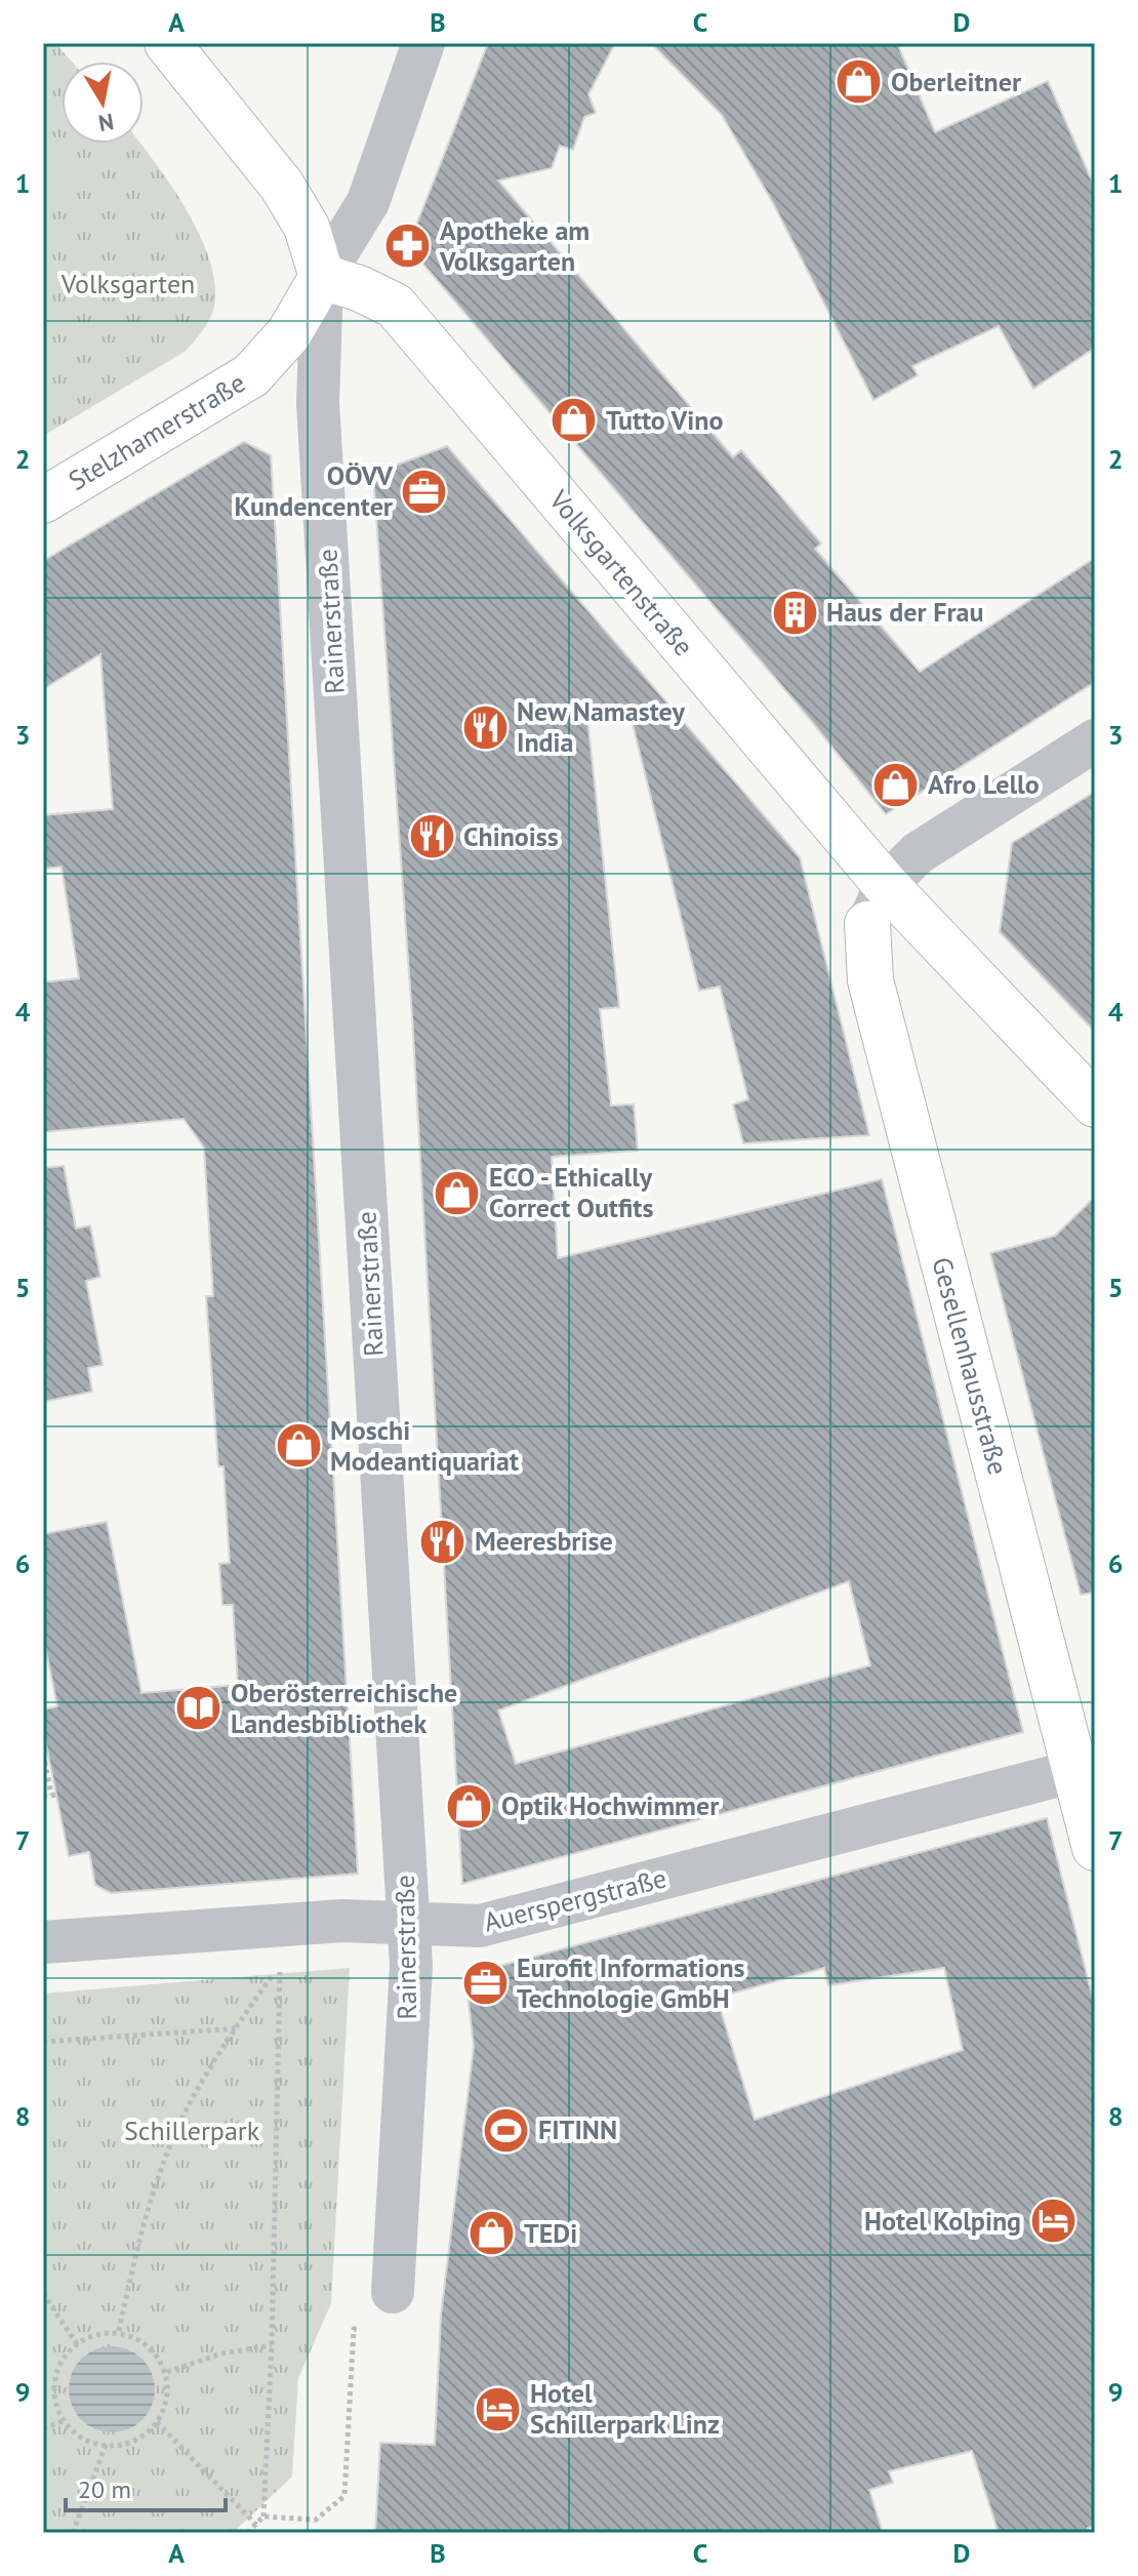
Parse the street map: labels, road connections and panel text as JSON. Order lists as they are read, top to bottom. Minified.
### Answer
{"streets":{"street":["Stelzhamerstraße","Volksgartenstraße","Rainerstraße","Gesellenhausstraße","Auerspergstraße"]},"crossings":[["Stelzhamerstraße","Volksgartenstraße"],["Stelzhamerstraße","Rainerstraße"],["Volksgartenstraße","Rainerstraße"],["Volksgartenstraße","Gesellenhausstraße"],["Rainerstraße","Auerspergstraße"],["Gesellenhausstraße","Auerspergstraße"]],"parks":["Volksgarten","Schillerpark"],"places":{"shop":["Oberleitner","Tutto Vino","Afro Lello","ECO - Ethically Correct Outfits","Moschi Modeantiquariat","Optik Hochwimmer","TEDi"],"pharmacy":["Apotheke am Volksgarten"],"office":["OÖVV Kundencenter","Eurofit Informations Technologie GmbH"],"building":["Haus der Frau"],"restaurant":["New Namastey India","Chinoiss","Meeresbrise"],"library":["Oberösterreichische Landesbibliothek"],"sports":["FITINN"],"hotel":["Hotel Kolping","Hotel Schillerpark Linz"]},"scale_bar":"20 m","north":"bottom","grid":{"columns":["A","B","C","D"],"rows":["1","2","3","4","5","6","7","8","9"]}}
